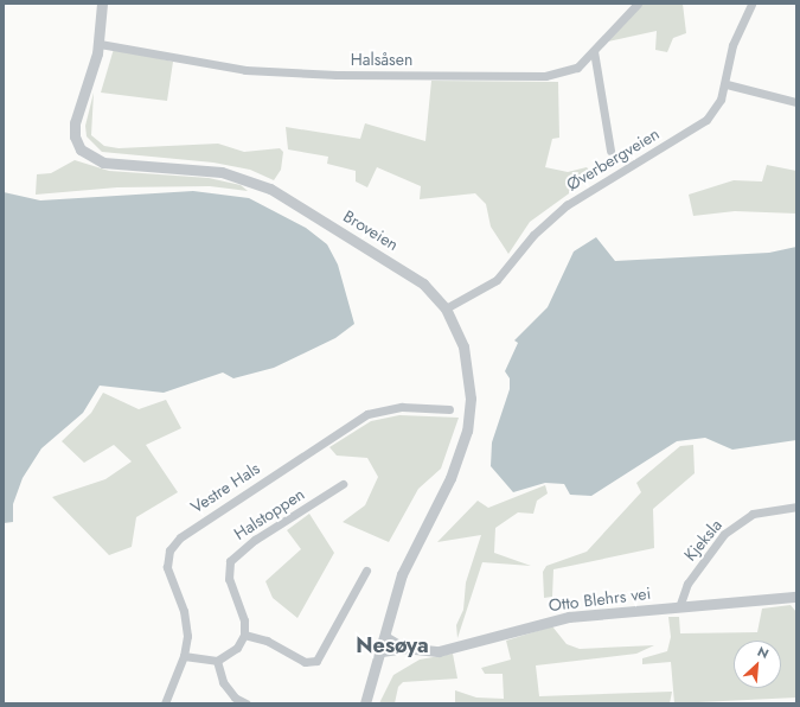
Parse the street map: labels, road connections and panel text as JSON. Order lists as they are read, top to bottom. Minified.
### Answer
{"streets":{"street":["Halsåsen","Øverbergveien","Broveien","Vestre Hals","Halstoppen","Kjeksla","Otto Blehrs vei"]},"crossings":[["Halsåsen","Broveien"],["Øverbergveien","Broveien"],["Broveien","Otto Blehrs vei"],["Kjeksla","Otto Blehrs vei"]],"districts":["Nesøya"],"north":"top right"}
